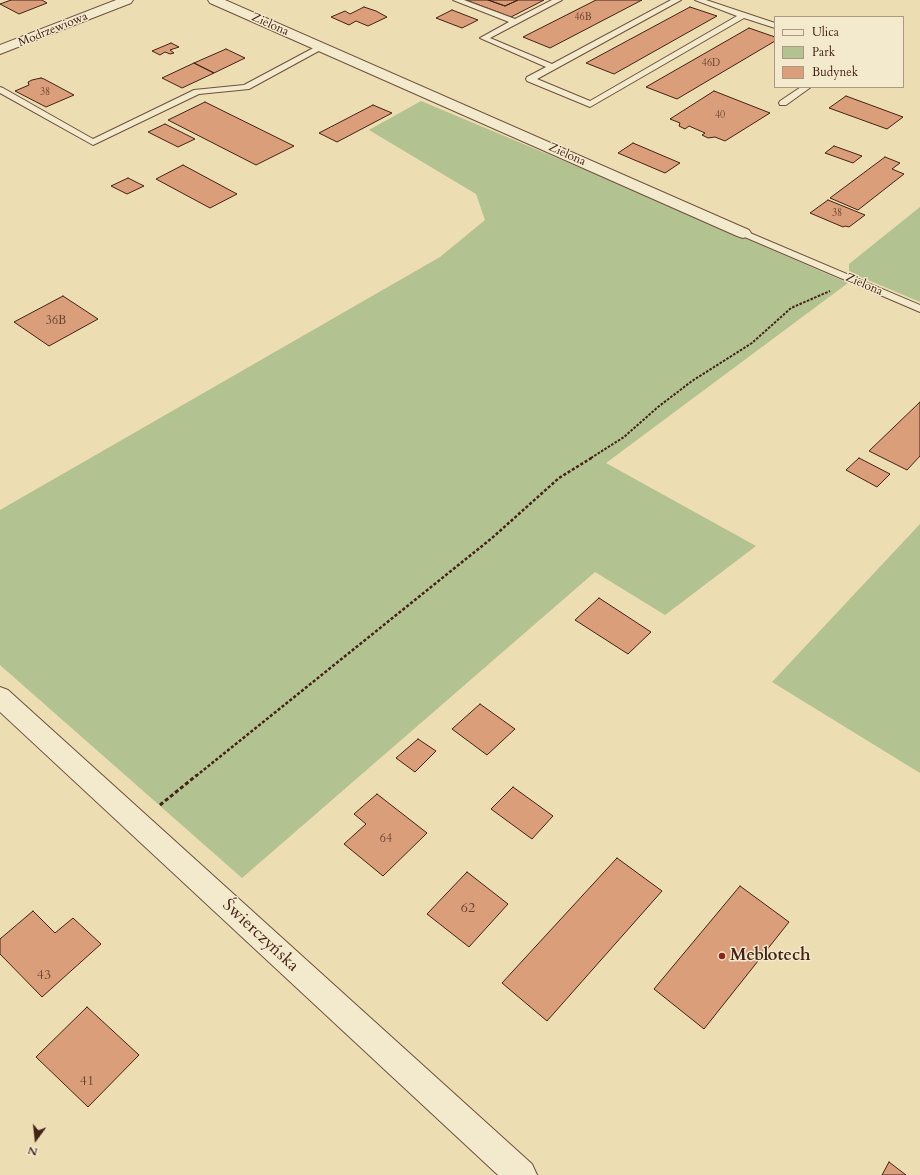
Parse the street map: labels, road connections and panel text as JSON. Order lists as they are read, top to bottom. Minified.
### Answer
{"streets":{"street":["Zielona","Modrzewiowa","Świerczyńska"]},"places":["Meblotech"],"house_numbers":["46B","46D","38","40","38","36B","64","62","43","41"],"legend":["Ulica","Park","Budynek"],"north":"bottom"}
